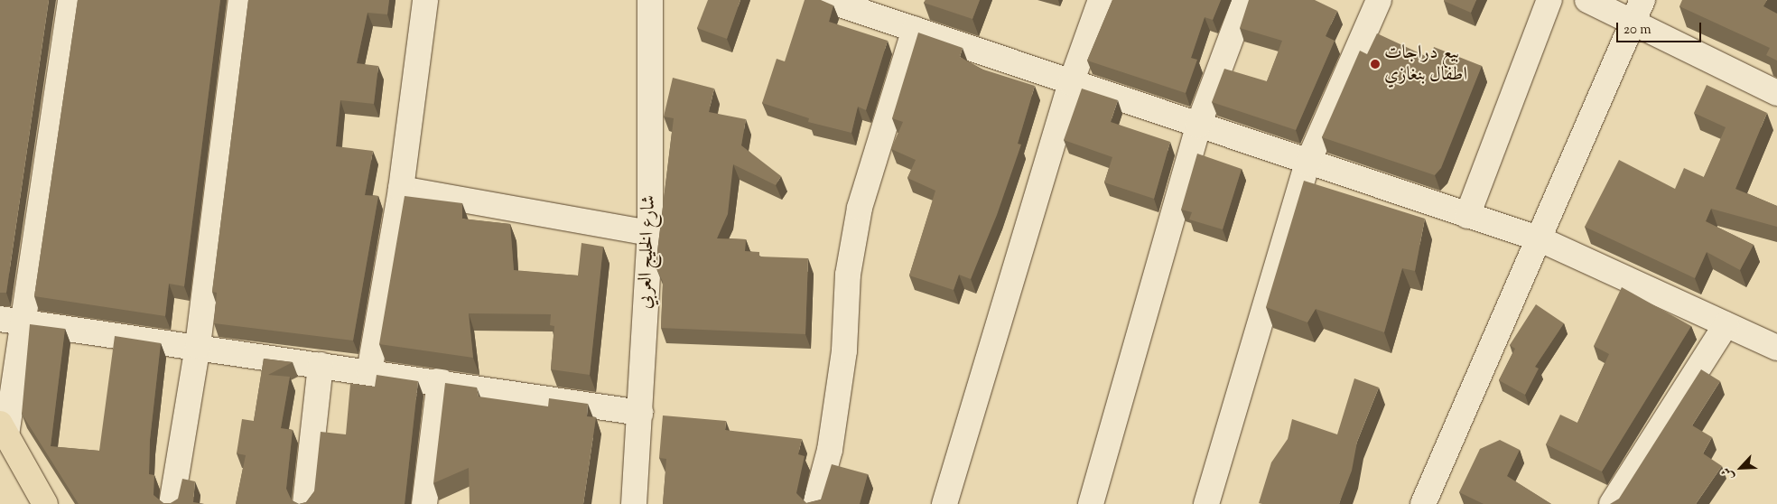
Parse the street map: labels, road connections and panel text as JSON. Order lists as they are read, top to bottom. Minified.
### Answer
{"streets":{"street":["شارع الخليج العربي"]},"places":["بيع دراجات اطفال بنغازي"],"scale_bar":"20 m","north":"bottom left"}
